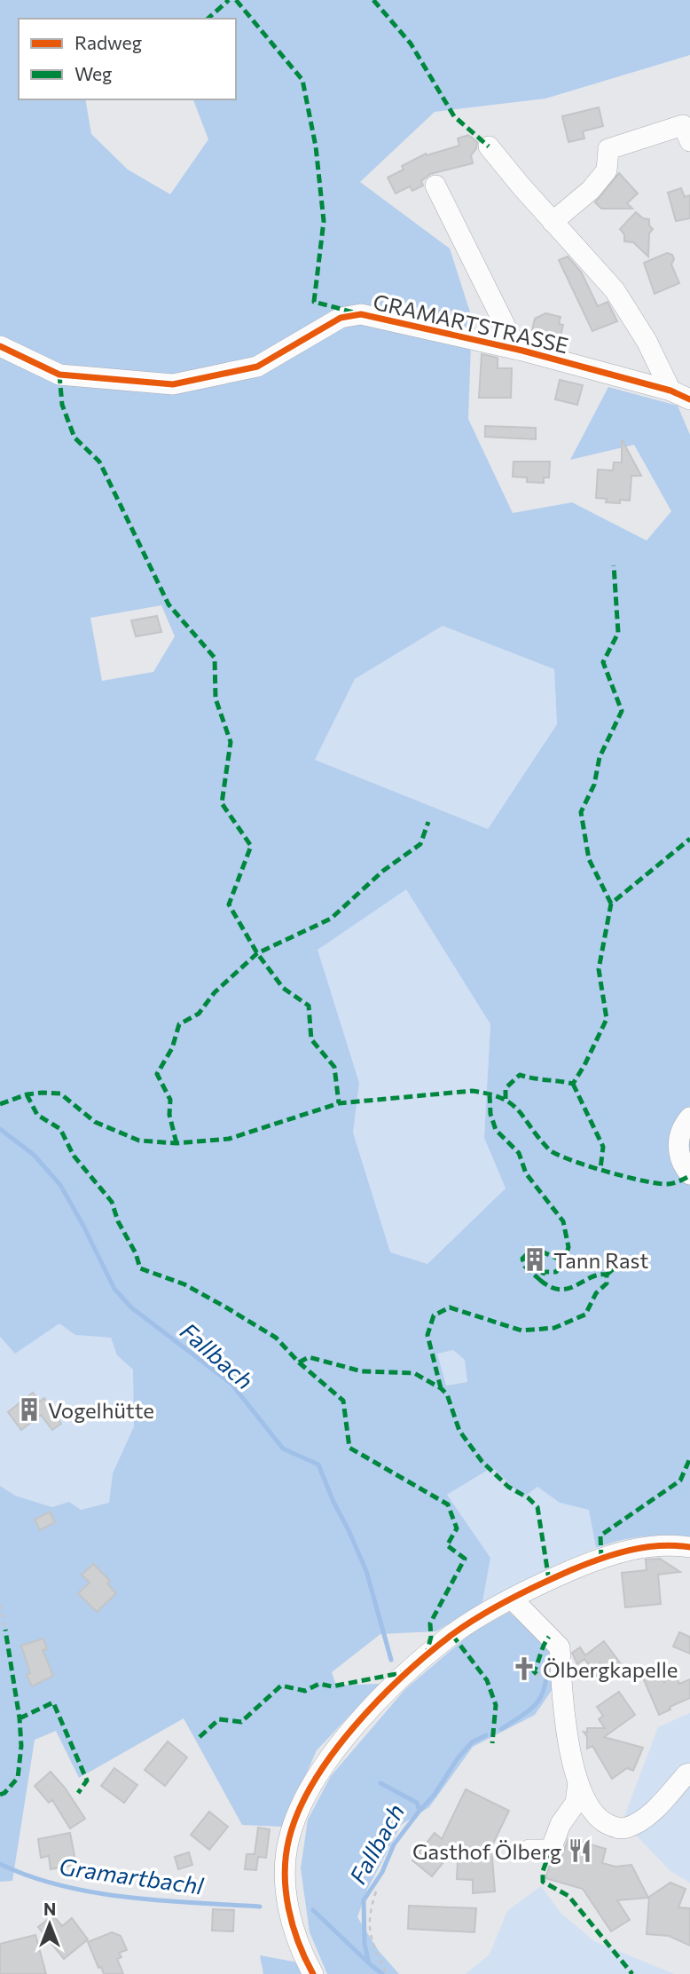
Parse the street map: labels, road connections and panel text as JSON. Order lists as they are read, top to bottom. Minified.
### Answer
{"streets":{"street":["GRAMARTSTRASSE"]},"water":["Fallbach","Gramartbachl"],"places":{"building":["Tann Rast","Vogelhütte"],"church":["Ölbergkapelle"],"restaurant":["Gasthof Ölberg"]},"legend":["Radweg","Weg"],"north":"top"}
